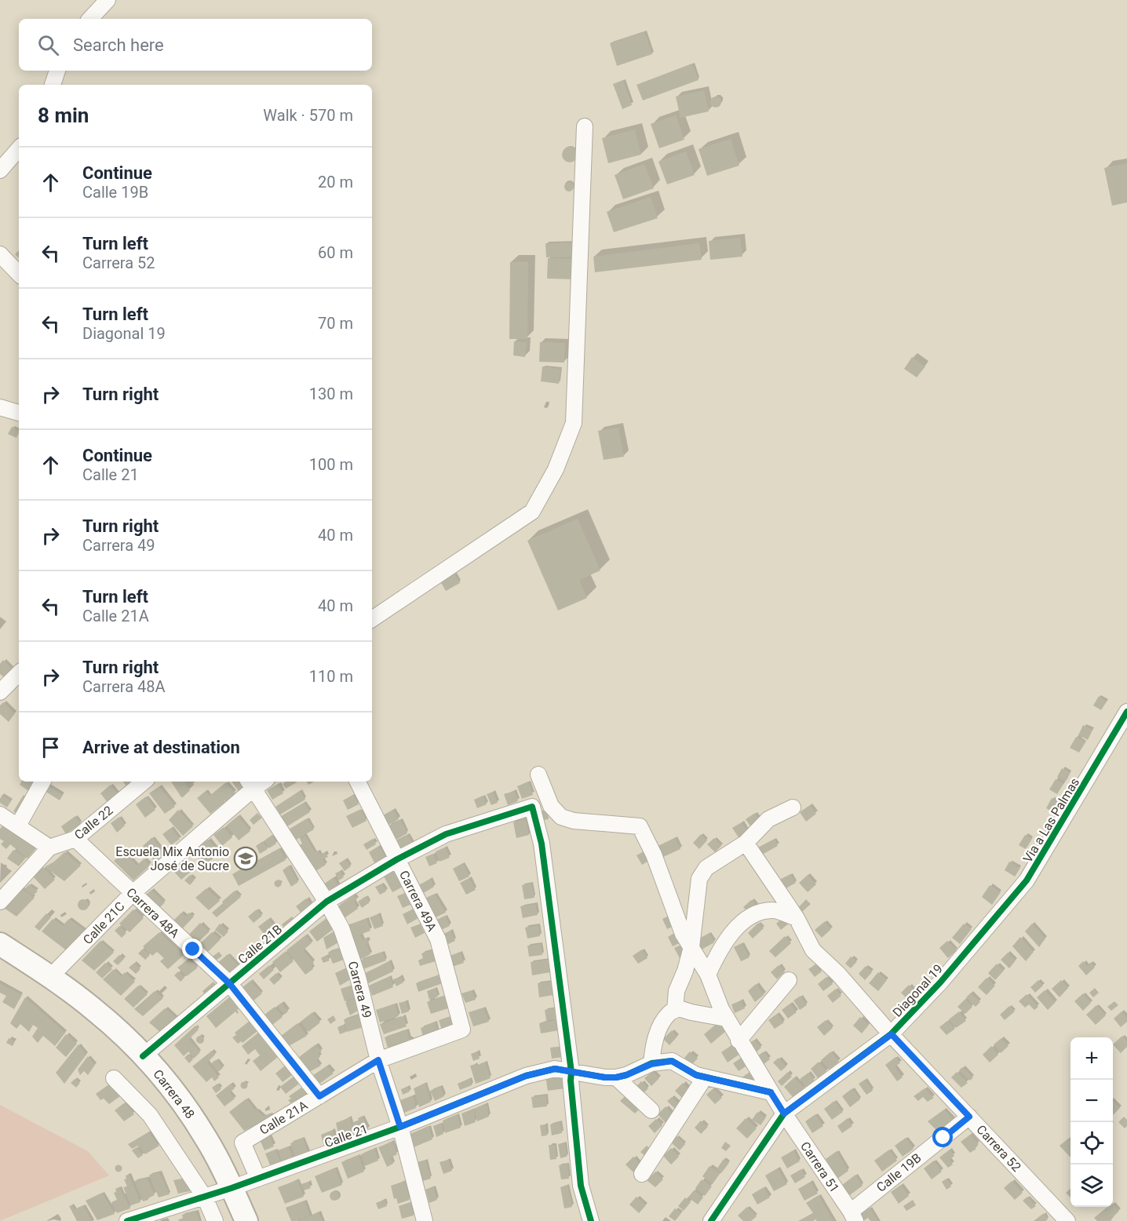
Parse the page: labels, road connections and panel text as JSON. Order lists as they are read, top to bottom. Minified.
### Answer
{"streets":{"highway":["Carrera 48"],"street":["Via a Las Palmas","Calle 22","Carrera 49A","Carrera 48A","Calle 21C","Calle 21B","Carrera 49","Diagonal 19","Calle 21A","Calle 21","Carrera 52","Carrera 51","Calle 19B"]},"crossings":[["Via a Las Palmas","Diagonal 19"],["Calle 22","Carrera 48A"],["Carrera 49A","Calle 21B"],["Carrera 49A","Calle 21A"],["Carrera 48A","Calle 21C"],["Carrera 48A","Calle 21B"],["Carrera 48A","Calle 21A"],["Calle 21C","Carrera 49"],["Calle 21C","Carrera 48"],["Calle 21B","Carrera 49"],["Calle 21B","Carrera 48"],["Calle 21B","Calle 21"],["Carrera 49","Calle 21A"],["Carrera 49","Calle 21"],["Diagonal 19","Carrera 52"],["Diagonal 19","Carrera 51"],["Carrera 48","Calle 21"],["Calle 21A","Calle 21"],["Carrera 52","Calle 19B"],["Carrera 51","Calle 19B"]],"places":{"school or university":["Escuela Mix Antonio José de Sucre"]},"page":{"search":"Search here","heading":["8 min","Walk · 570 m"],"list":[["Continue","Calle 19B","20 m"],["Turn left","Carrera 52","60 m"],["Turn left","Diagonal 19","70 m"],["Turn right","130 m"],["Continue","Calle 21","100 m"],["Turn right","Carrera 49","40 m"],["Turn left","Calle 21A","40 m"],["Turn right","Carrera 48A","110 m"],"Arrive at destination"],"map_buttons":["+","−"]}}
